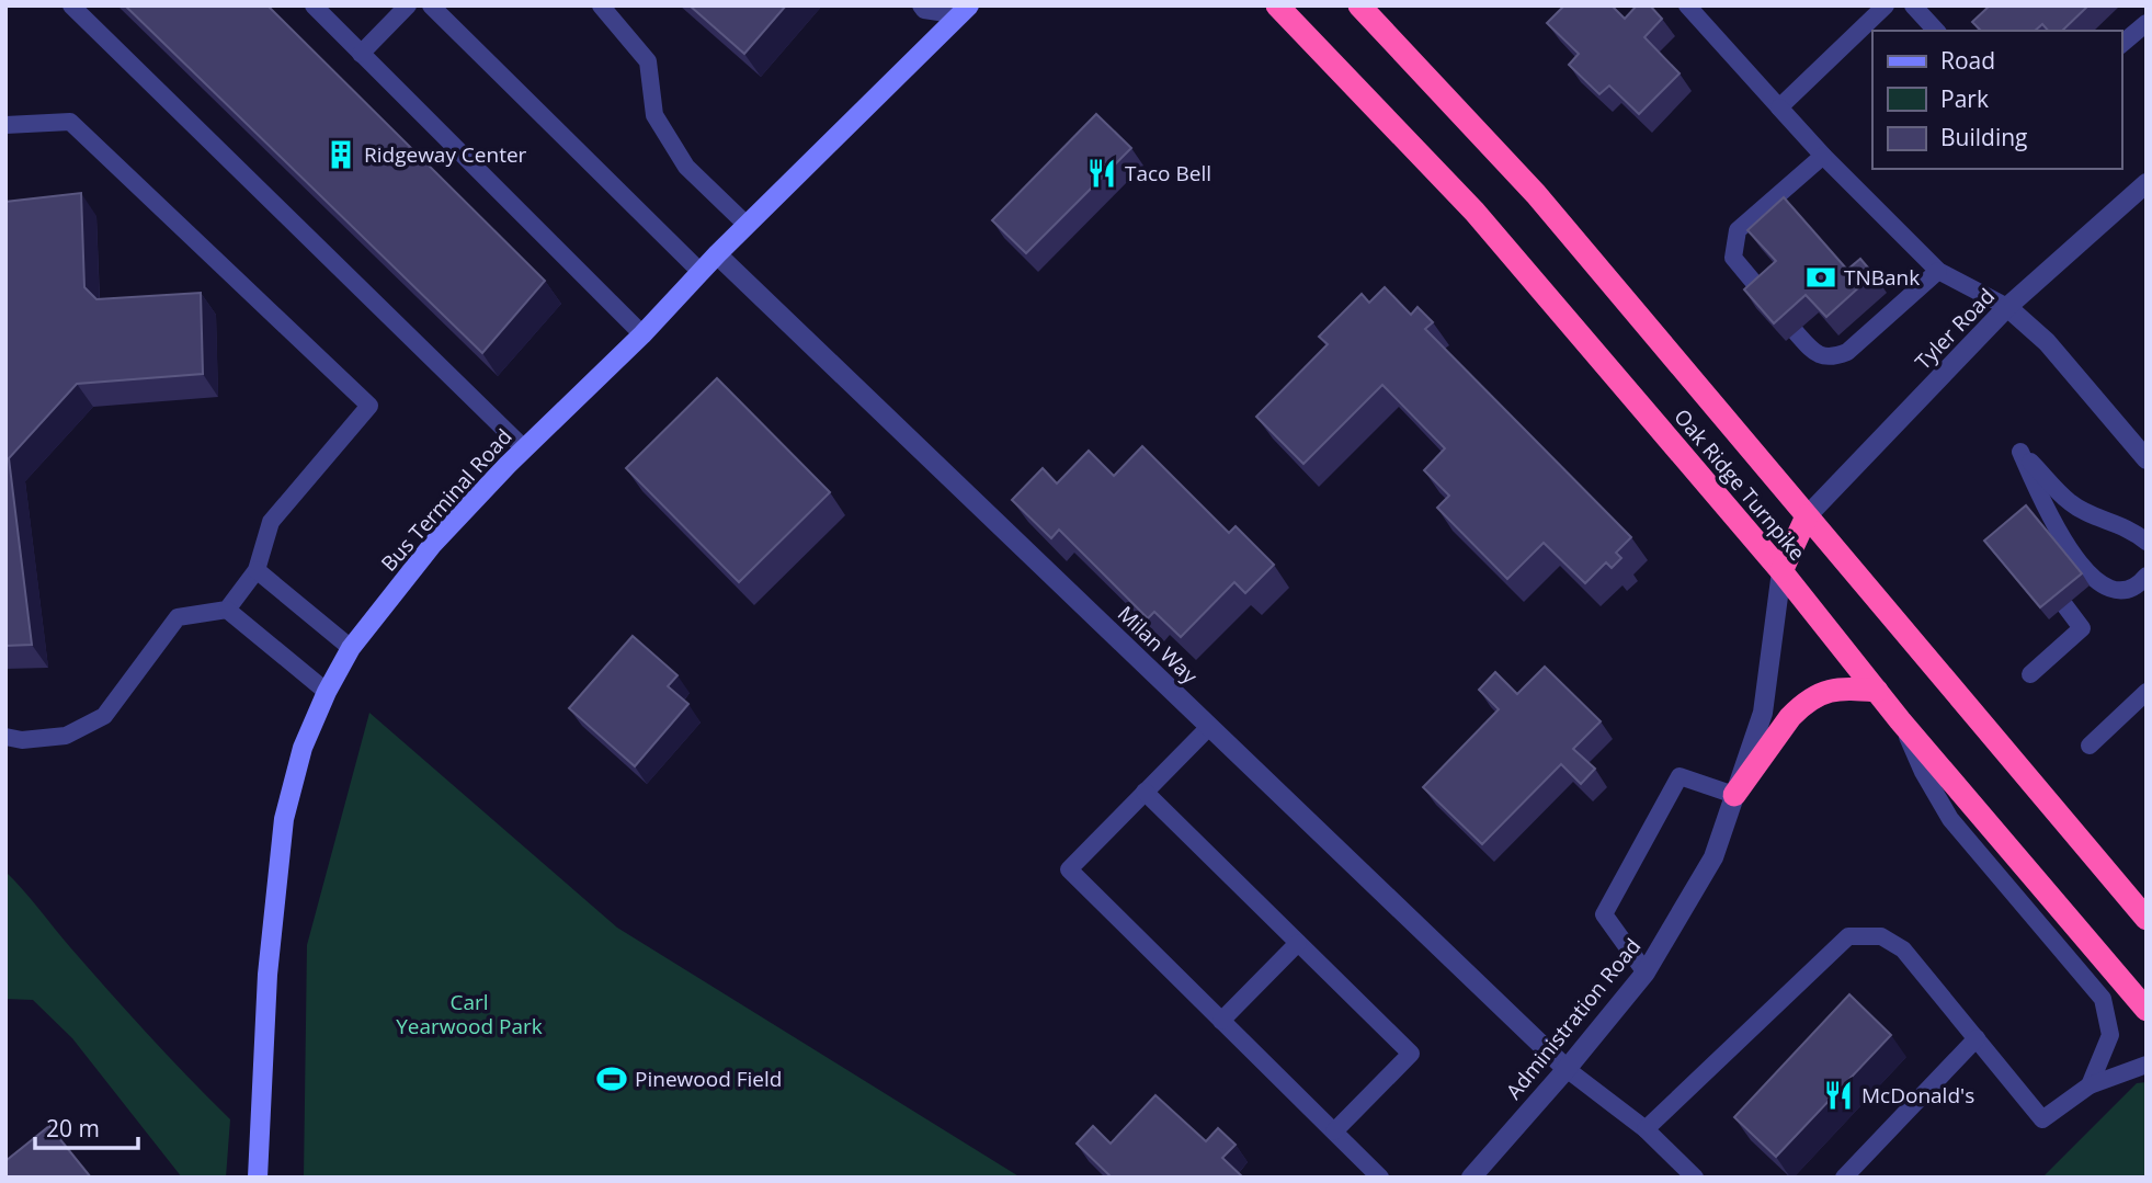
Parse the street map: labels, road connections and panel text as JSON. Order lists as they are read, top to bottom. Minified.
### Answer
{"streets":{"highway":["Oak Ridge Turnpike"],"street":["Tyler Road","Bus Terminal Road","Milan Way","Administration Road"]},"crossings":[["Tyler Road","Oak Ridge Turnpike"],["Oak Ridge Turnpike","Administration Road"],["Bus Terminal Road","Milan Way"],["Milan Way","Administration Road"]],"parks":["Carl Yearwood Park"],"places":{"building":["Ridgeway Center"],"restaurant":["Taco Bell","McDonald's"],"bank":["TNBank"],"sports":["Pinewood Field"]},"legend":["Road","Park","Building"],"scale_bar":"20 m"}
